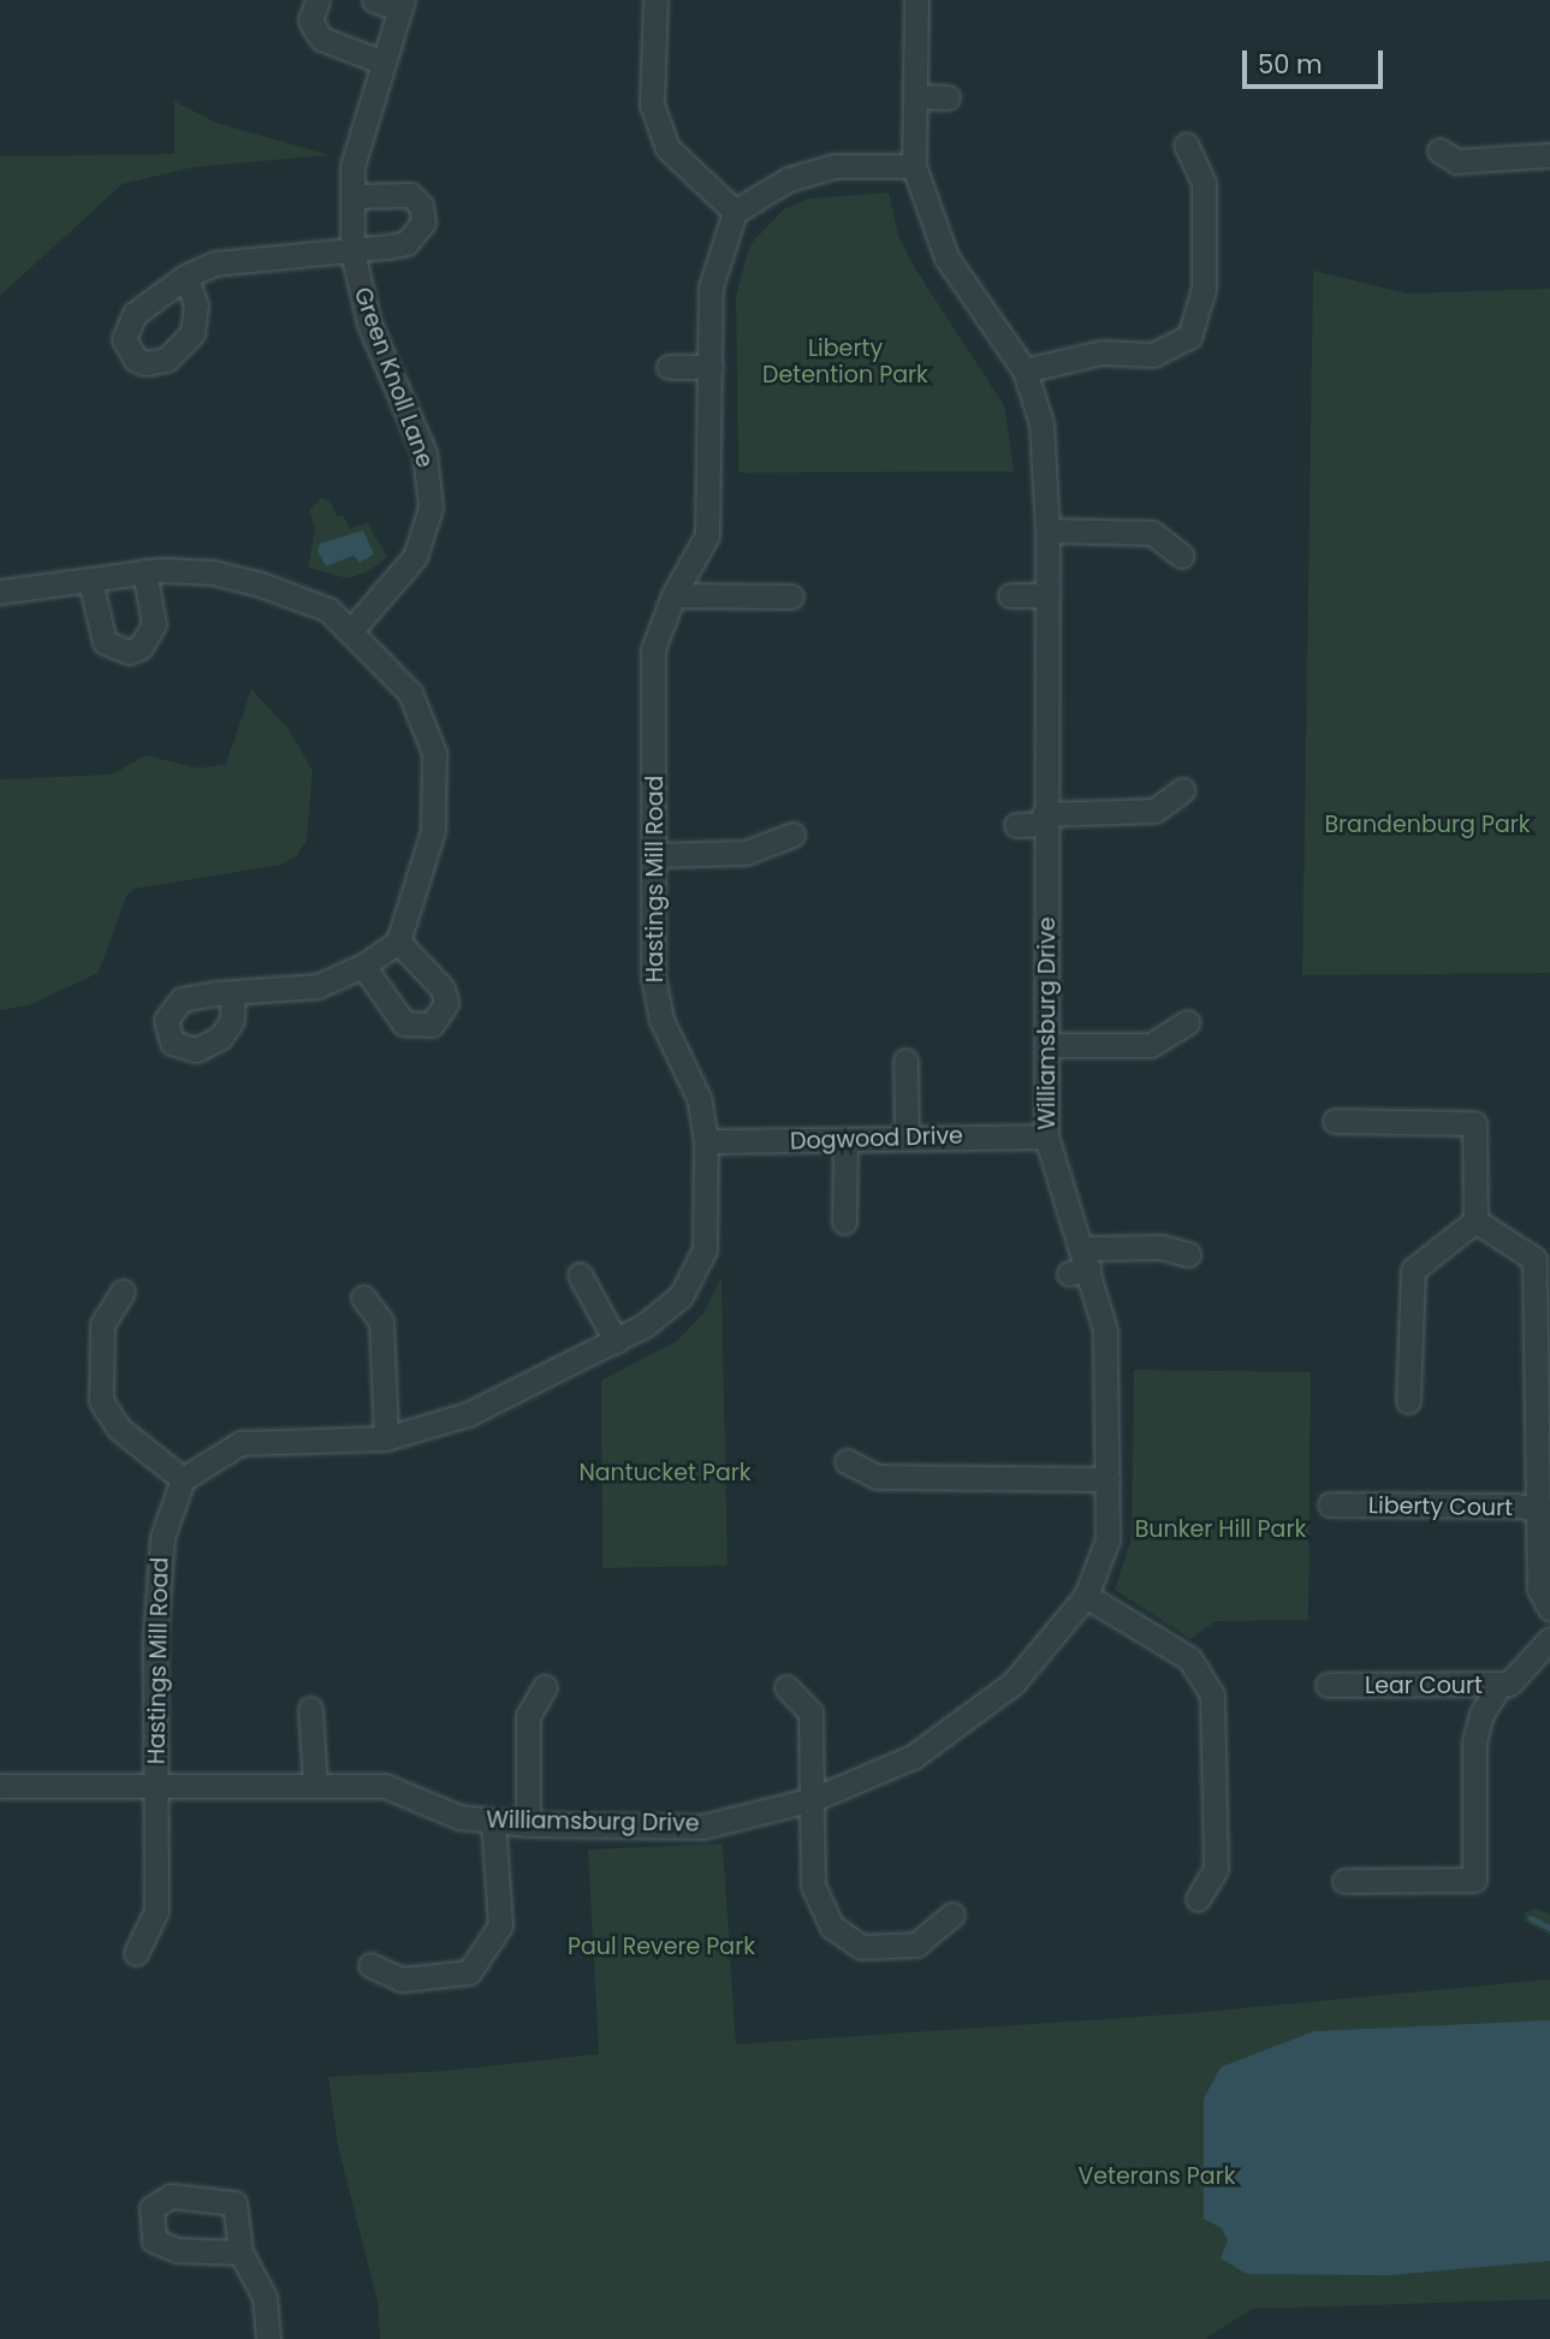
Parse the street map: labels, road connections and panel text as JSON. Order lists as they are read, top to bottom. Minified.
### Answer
{"streets":{"street":["Green Knoll Lane","Hastings Mill Road","Williamsburg Drive","Dogwood Drive","Liberty Court","Lear Court"]},"crossings":[["Hastings Mill Road","Williamsburg Drive"],["Hastings Mill Road","Dogwood Drive"],["Williamsburg Drive","Dogwood Drive"]],"parks":["Liberty Detention Park","Brandenburg Park","Nantucket Park","Bunker Hill Park","Paul Revere Park","Veterans Park"],"scale_bar":"50 m"}
